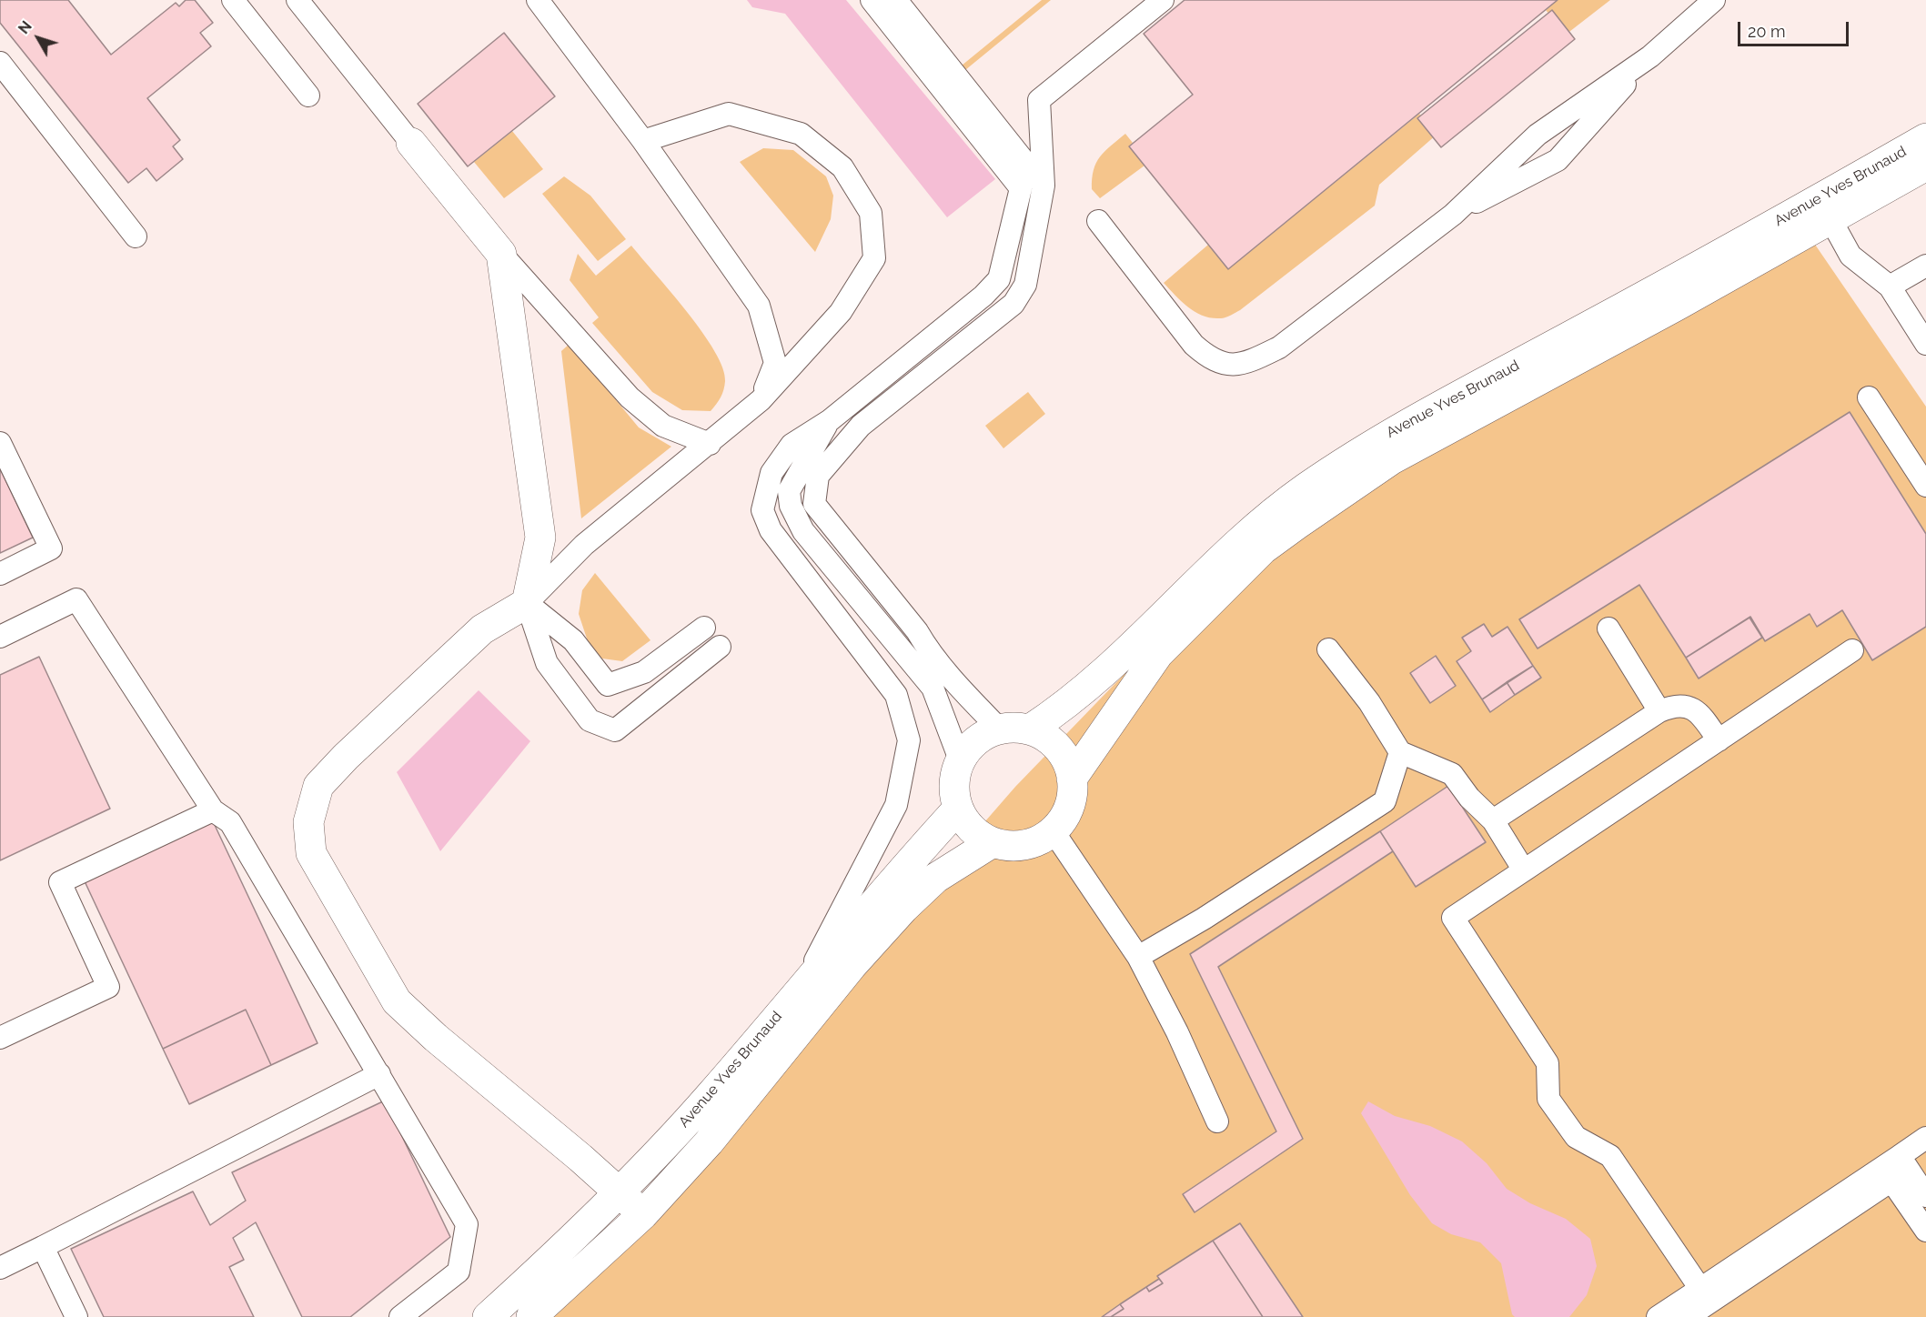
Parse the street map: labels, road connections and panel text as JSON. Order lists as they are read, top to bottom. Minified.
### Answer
{"streets":{"street":["Avenue Yves Brunaud"]},"scale_bar":"20 m","north":"top left"}
